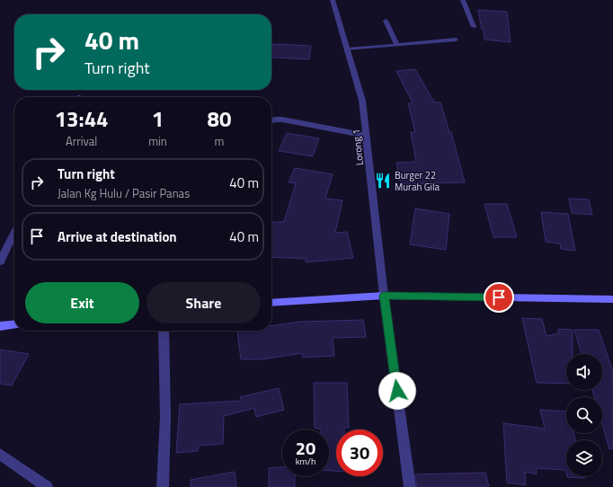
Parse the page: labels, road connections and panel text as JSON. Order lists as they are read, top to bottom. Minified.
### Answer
{"streets":{"street":["Lorong 1"]},"places":{"restaurant":["Burger 22 Murah Gila"]},"page":{"turn":["40 m","Turn right"],"eta":["13:44","Arrival","1","min","80","m"],"list":[{"name":"Turn right","note":"Jalan Kg Hulu / Pasir Panas","value":"40 m"},{"name":"Arrive at destination","value":"40 m"}],"buttons":["Exit","Share"],"speed":"20 km/h","limit":"30"}}
